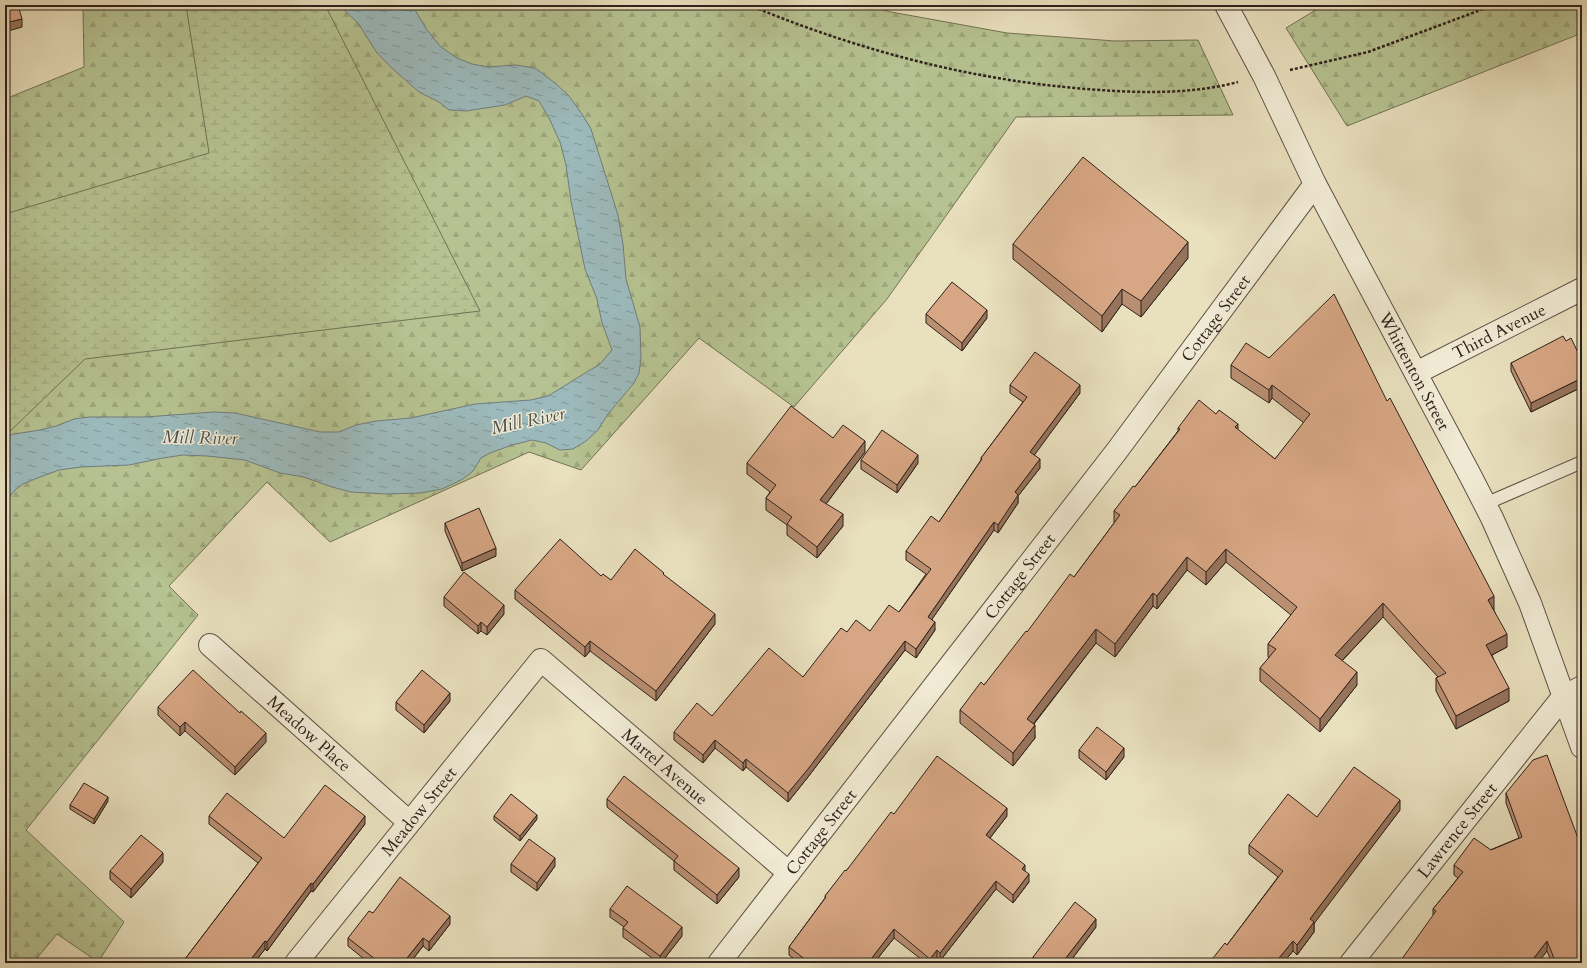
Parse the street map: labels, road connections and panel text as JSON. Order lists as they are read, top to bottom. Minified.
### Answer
{"streets":{"street":["Cottage Street","Third Avenue","Whittenton Street","Meadow Place","Martel Avenue","Meadow Street","Lawrence Street"]},"crossings":[["Cottage Street","Whittenton Street"],["Cottage Street","Martel Avenue"],["Third Avenue","Whittenton Street"],["Whittenton Street","Lawrence Street"],["Meadow Place","Meadow Street"],["Martel Avenue","Meadow Street"]],"water":["Mill River"]}
